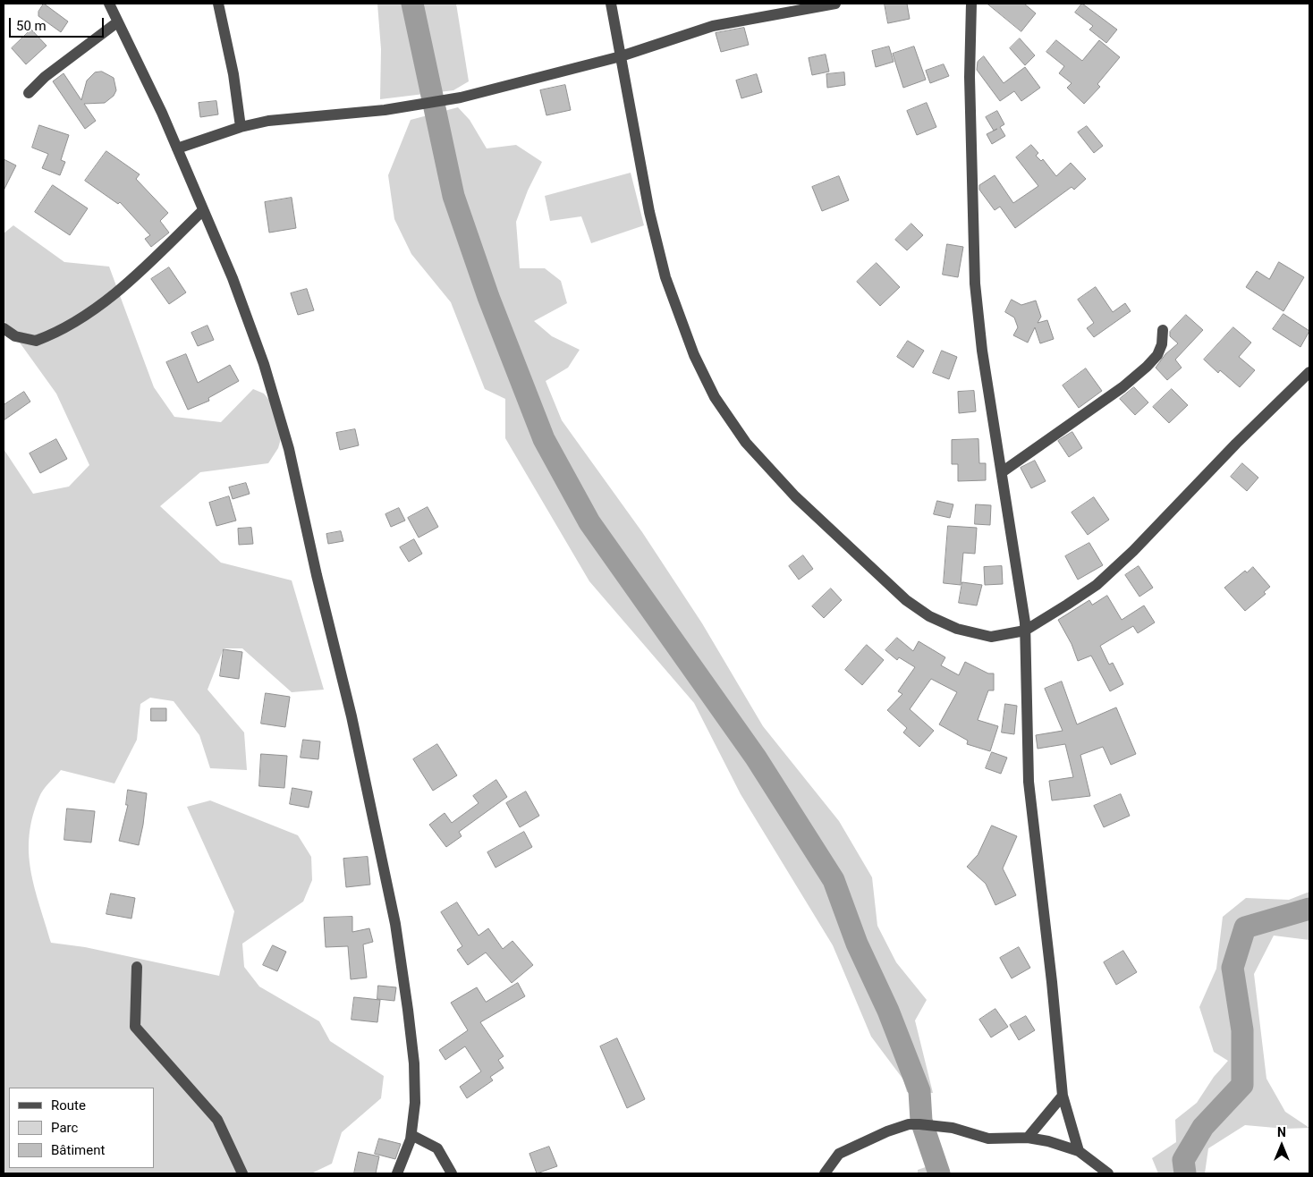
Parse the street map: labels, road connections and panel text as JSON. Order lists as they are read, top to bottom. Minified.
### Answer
{"legend":["Route","Parc","Bâtiment"],"scale_bar":"50 m","north":"top"}
